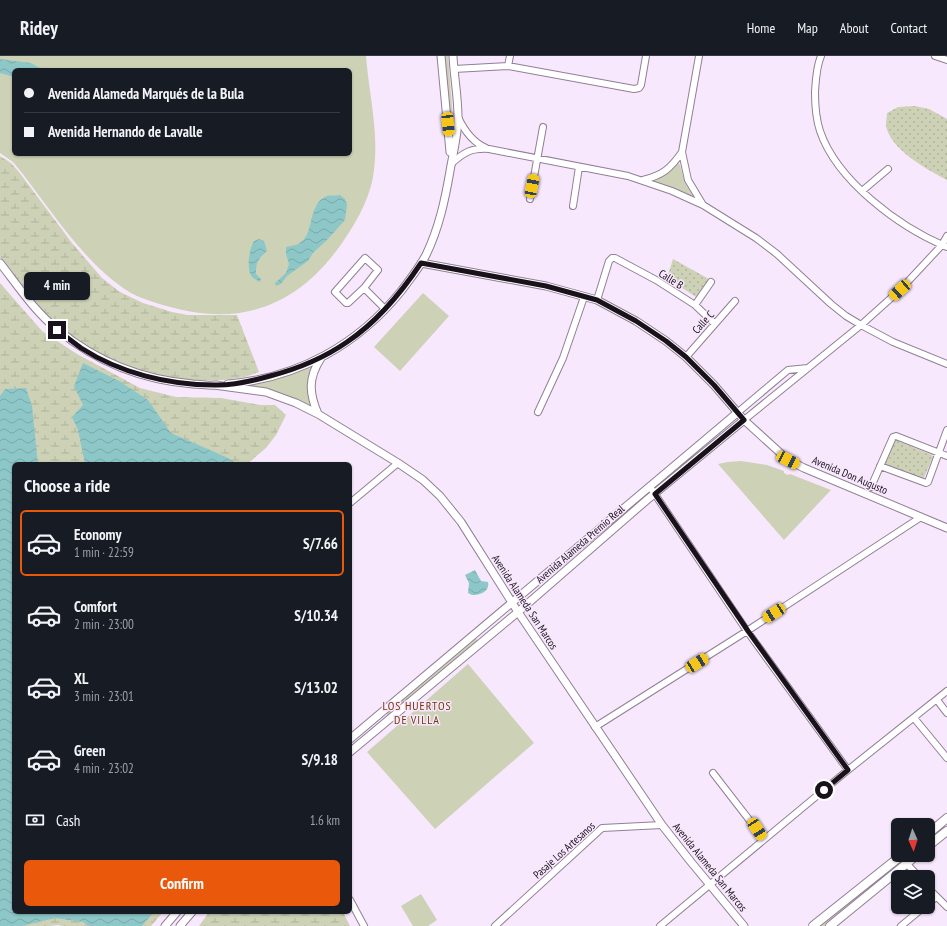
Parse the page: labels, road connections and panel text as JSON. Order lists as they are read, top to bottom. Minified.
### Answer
{"streets":{"street":["Calle B","Calle C","Avenida Don Augusto","Avenida Alameda Premio Real","Avenida Alameda San Marcos","Pasaje Los Artesanos"]},"crossings":[["Calle B","Calle C"],["Calle B","Avenida Don Augusto"],["Calle C","Avenida Don Augusto"],["Avenida Don Augusto","Avenida Alameda Premio Real"],["Avenida Alameda Premio Real","Avenida Alameda San Marcos"],["Avenida Alameda San Marcos","Pasaje Los Artesanos"]],"districts":["LOS HUERTOS DE VILLA"],"north":"bottom","page":{"header":"Ridey","nav":["Home","Map","About","Contact"],"banner":["Avenida Alameda Marqués de la Bula","Avenida Hernando de Lavalle"],"bubble":"4 min","heading":"Choose a ride","list":[{"name":"Economy","note":"1 min · 22:59","value":"S/7.66"},{"name":"Comfort","note":"2 min · 23:00","value":"S/10.34"},{"name":"XL","note":"3 min · 23:01","value":"S/13.02"},{"name":"Green","note":"4 min · 23:02","value":"S/9.18"}],"pay":["Cash","1.6 km"],"buttons":"Confirm"}}
